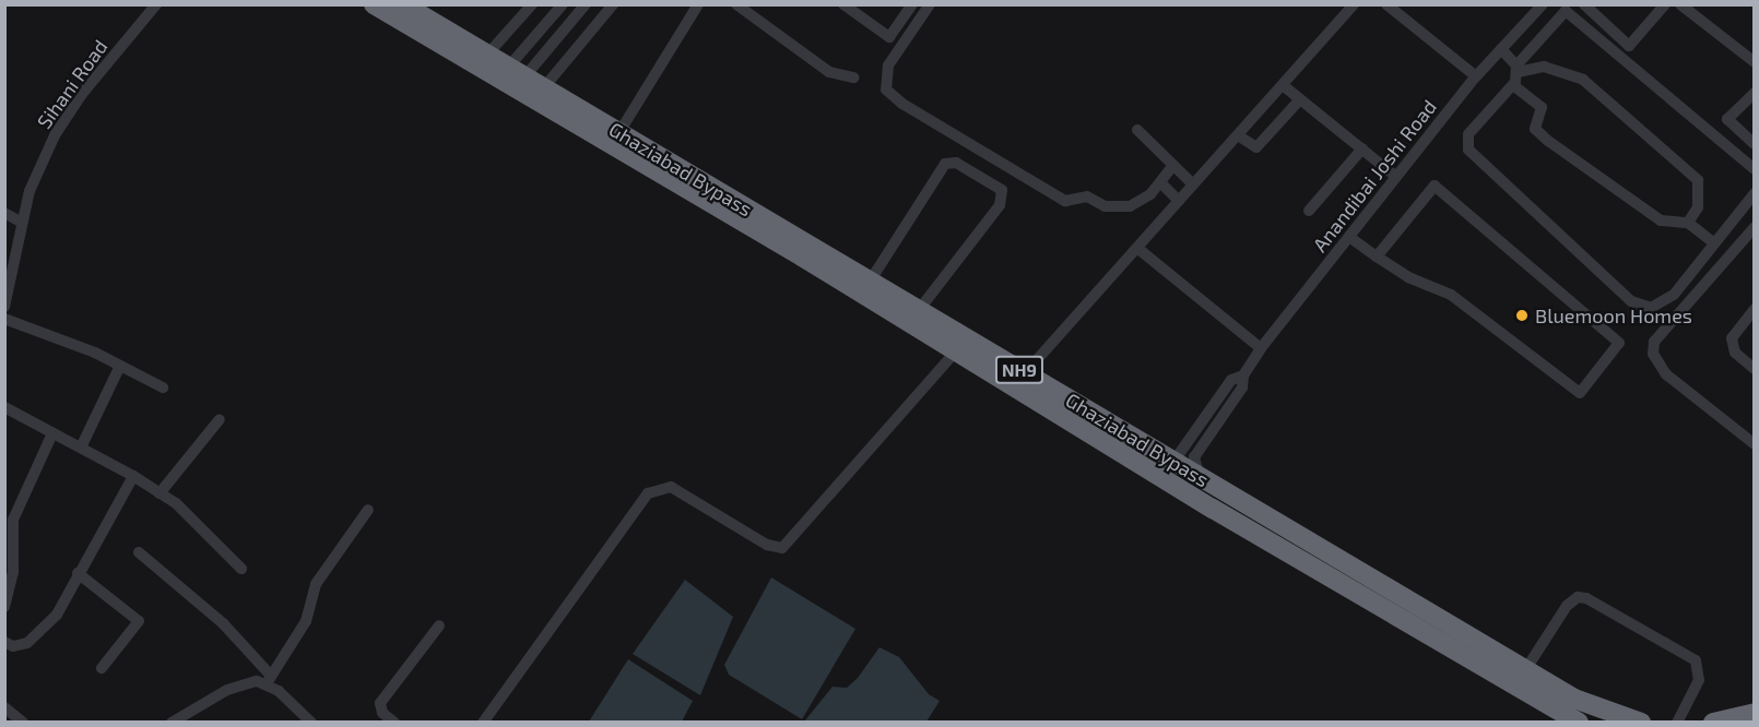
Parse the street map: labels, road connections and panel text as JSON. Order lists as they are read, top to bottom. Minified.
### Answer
{"streets":{"highway":["Ghaziabad Bypass","NH9"],"street":["Sihani Road","Anandibai Joshi Road"]},"crossings":[["Ghaziabad Bypass","Anandibai Joshi Road"]],"places":["Bluemoon Homes"]}
